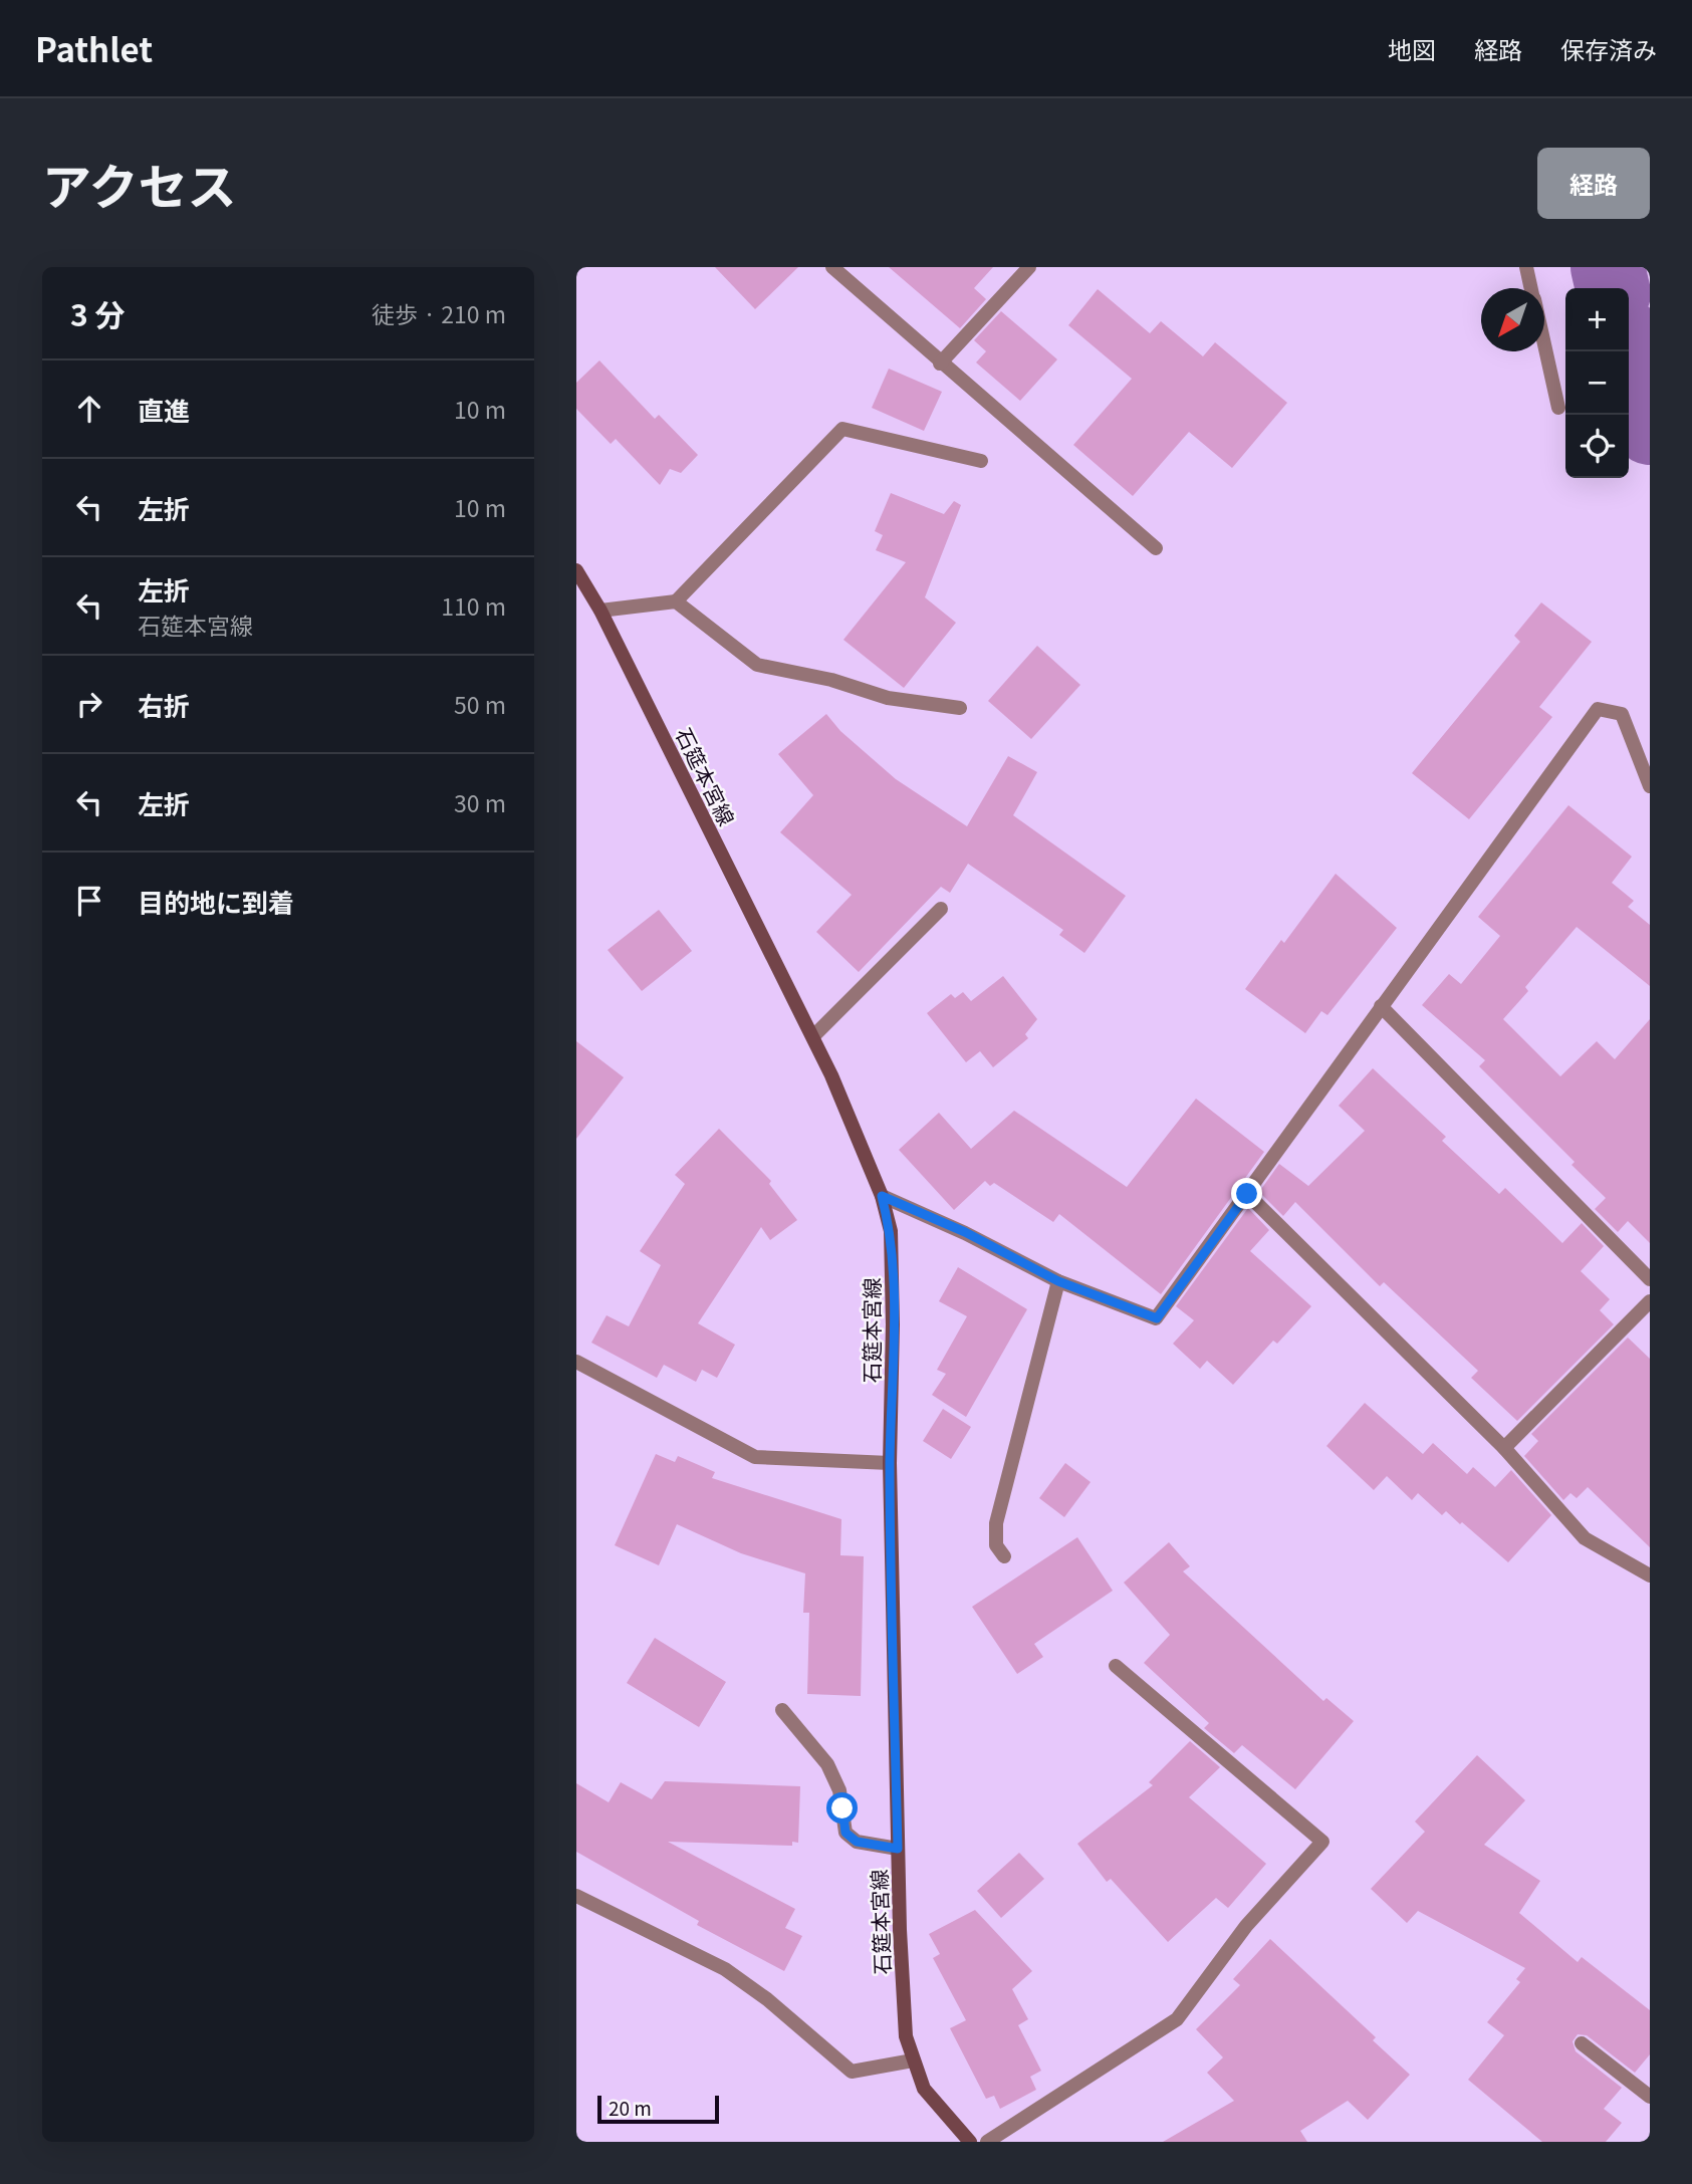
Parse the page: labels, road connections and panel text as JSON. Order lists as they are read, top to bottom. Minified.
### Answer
{"streets":{"main road":["石筵本宮線"]},"scale_bar":"20 m","north":"bottom left","page":{"header":"Pathlet","nav":["地図","経路","保存済み"],"title":"アクセス","buttons":"経路","heading":["3 分","徒歩 · 210 m"],"map_buttons":["+","−"],"list":[["直進","10 m"],["左折","10 m"],["左折","石筵本宮線","110 m"],["右折","50 m"],["左折","30 m"],"目的地に到着"],"scale":"20 m"}}
